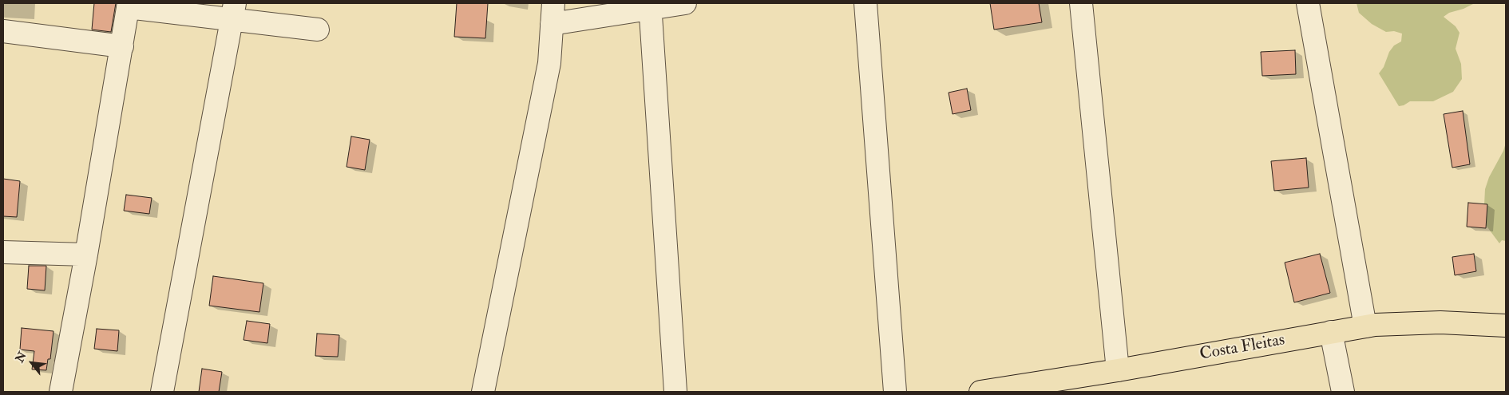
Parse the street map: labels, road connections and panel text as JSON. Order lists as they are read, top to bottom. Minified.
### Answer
{"streets":{"main road":["Costa Fleitas"]},"north":"top left"}
